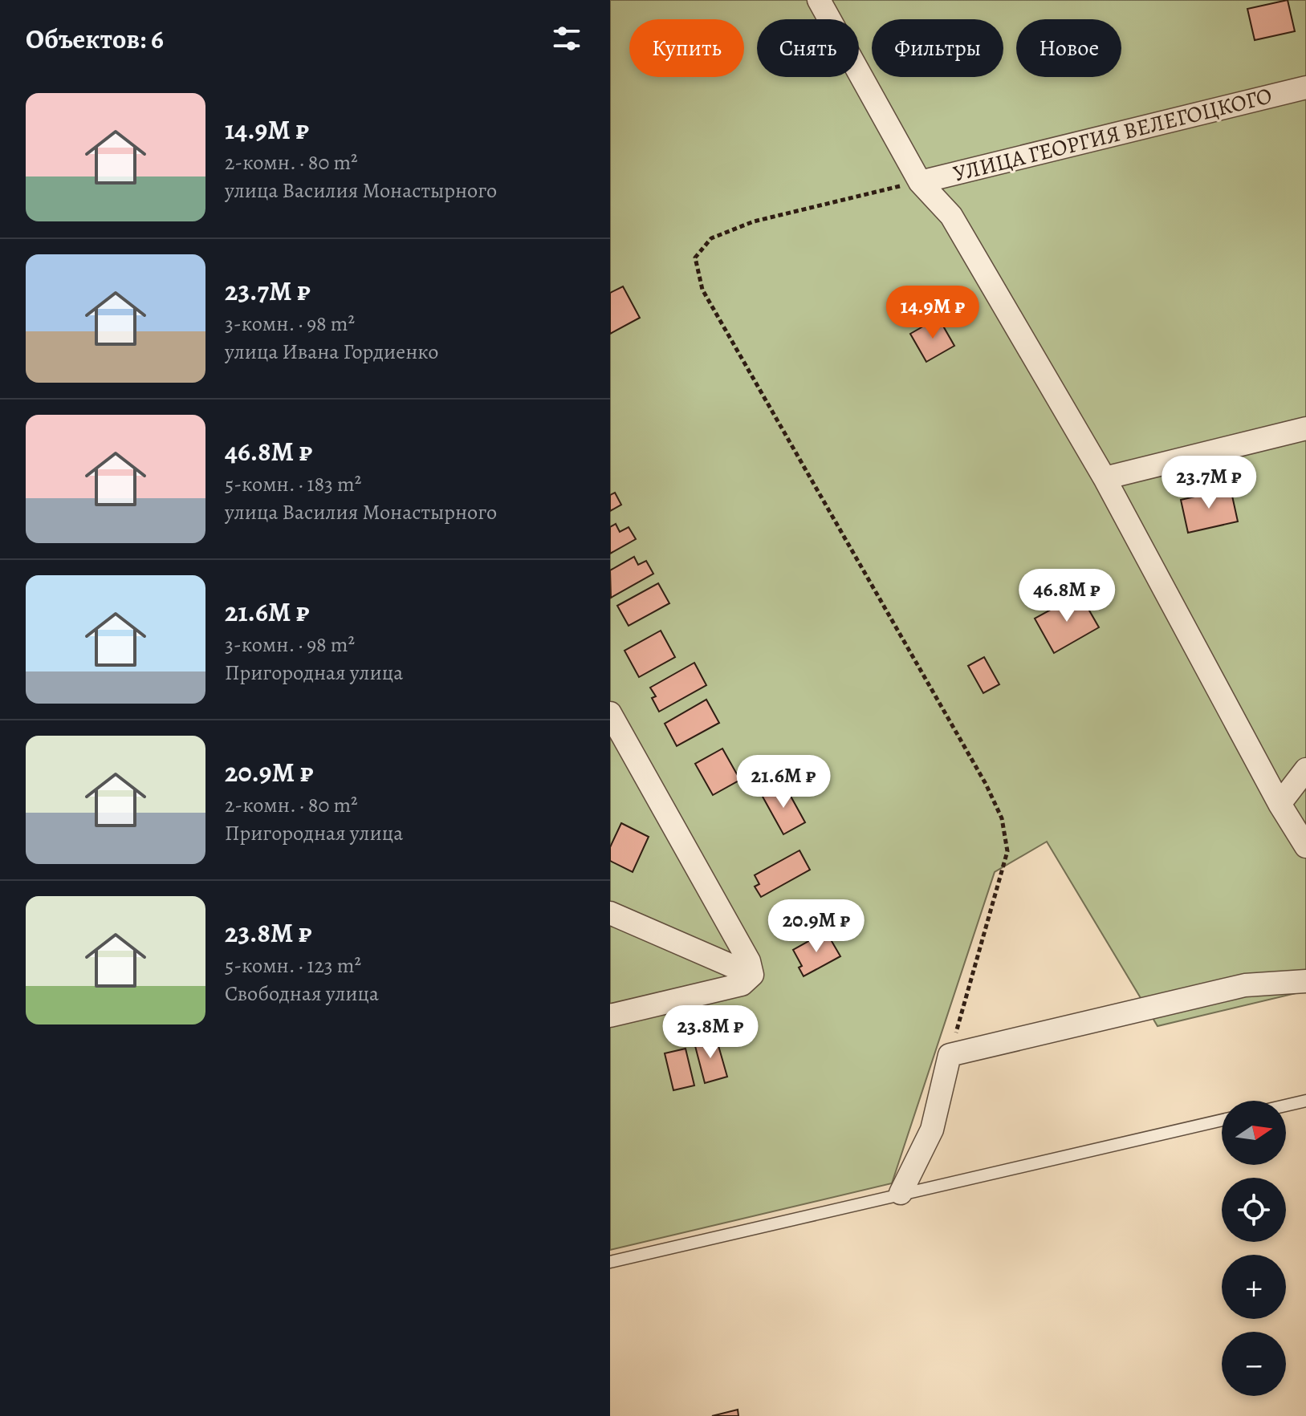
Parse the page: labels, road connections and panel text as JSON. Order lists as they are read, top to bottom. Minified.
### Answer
{"streets":{"street":["УЛИЦА ГЕОРГИЯ ВЕЛЕГОЦКОГО"]},"north":"right","page":{"heading":"Объектов: 6","chip":["Купить","Снять","Фильтры","Новое"],"list":[{"name":"14.9M ₽","note":"2-комн. · 80 m² · улица Василия Монастырного"},{"name":"23.7M ₽","note":"3-комн. · 98 m² · улица Ивана Гордиенко"},{"name":"46.8M ₽","note":"5-комн. · 183 m² · улица Василия Монастырного"},{"name":"21.6M ₽","note":"3-комн. · 98 m² · Пригородная улица"},{"name":"20.9M ₽","note":"2-комн. · 80 m² · Пригородная улица"},{"name":"23.8M ₽","note":"5-комн. · 123 m² · Свободная улица"}],"price":["14.9M ₽","23.7M ₽","46.8M ₽","21.6M ₽","20.9M ₽","23.8M ₽"],"map_buttons":["+","−"]}}
